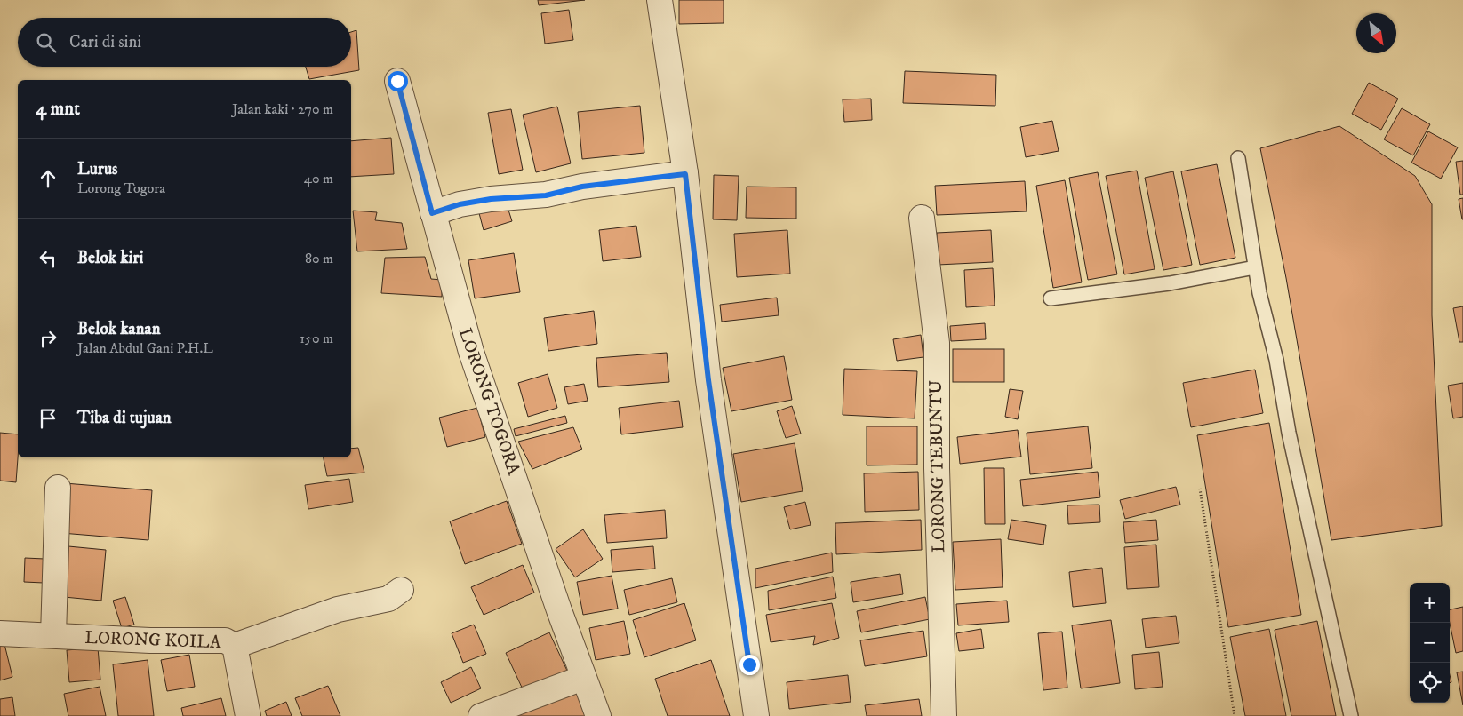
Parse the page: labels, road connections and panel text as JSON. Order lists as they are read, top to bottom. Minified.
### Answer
{"streets":{"street":["LORONG TOGORA","LORONG TEBUNTU","LORONG KOILA"]},"north":"bottom right","page":{"search":"Cari di sini","heading":["4 mnt","Jalan kaki · 270 m"],"list":[["Lurus","Lorong Togora","40 m"],["Belok kiri","80 m"],["Belok kanan","Jalan Abdul Gani P.H.L","150 m"],"Tiba di tujuan"],"map_buttons":["+","−"]}}
